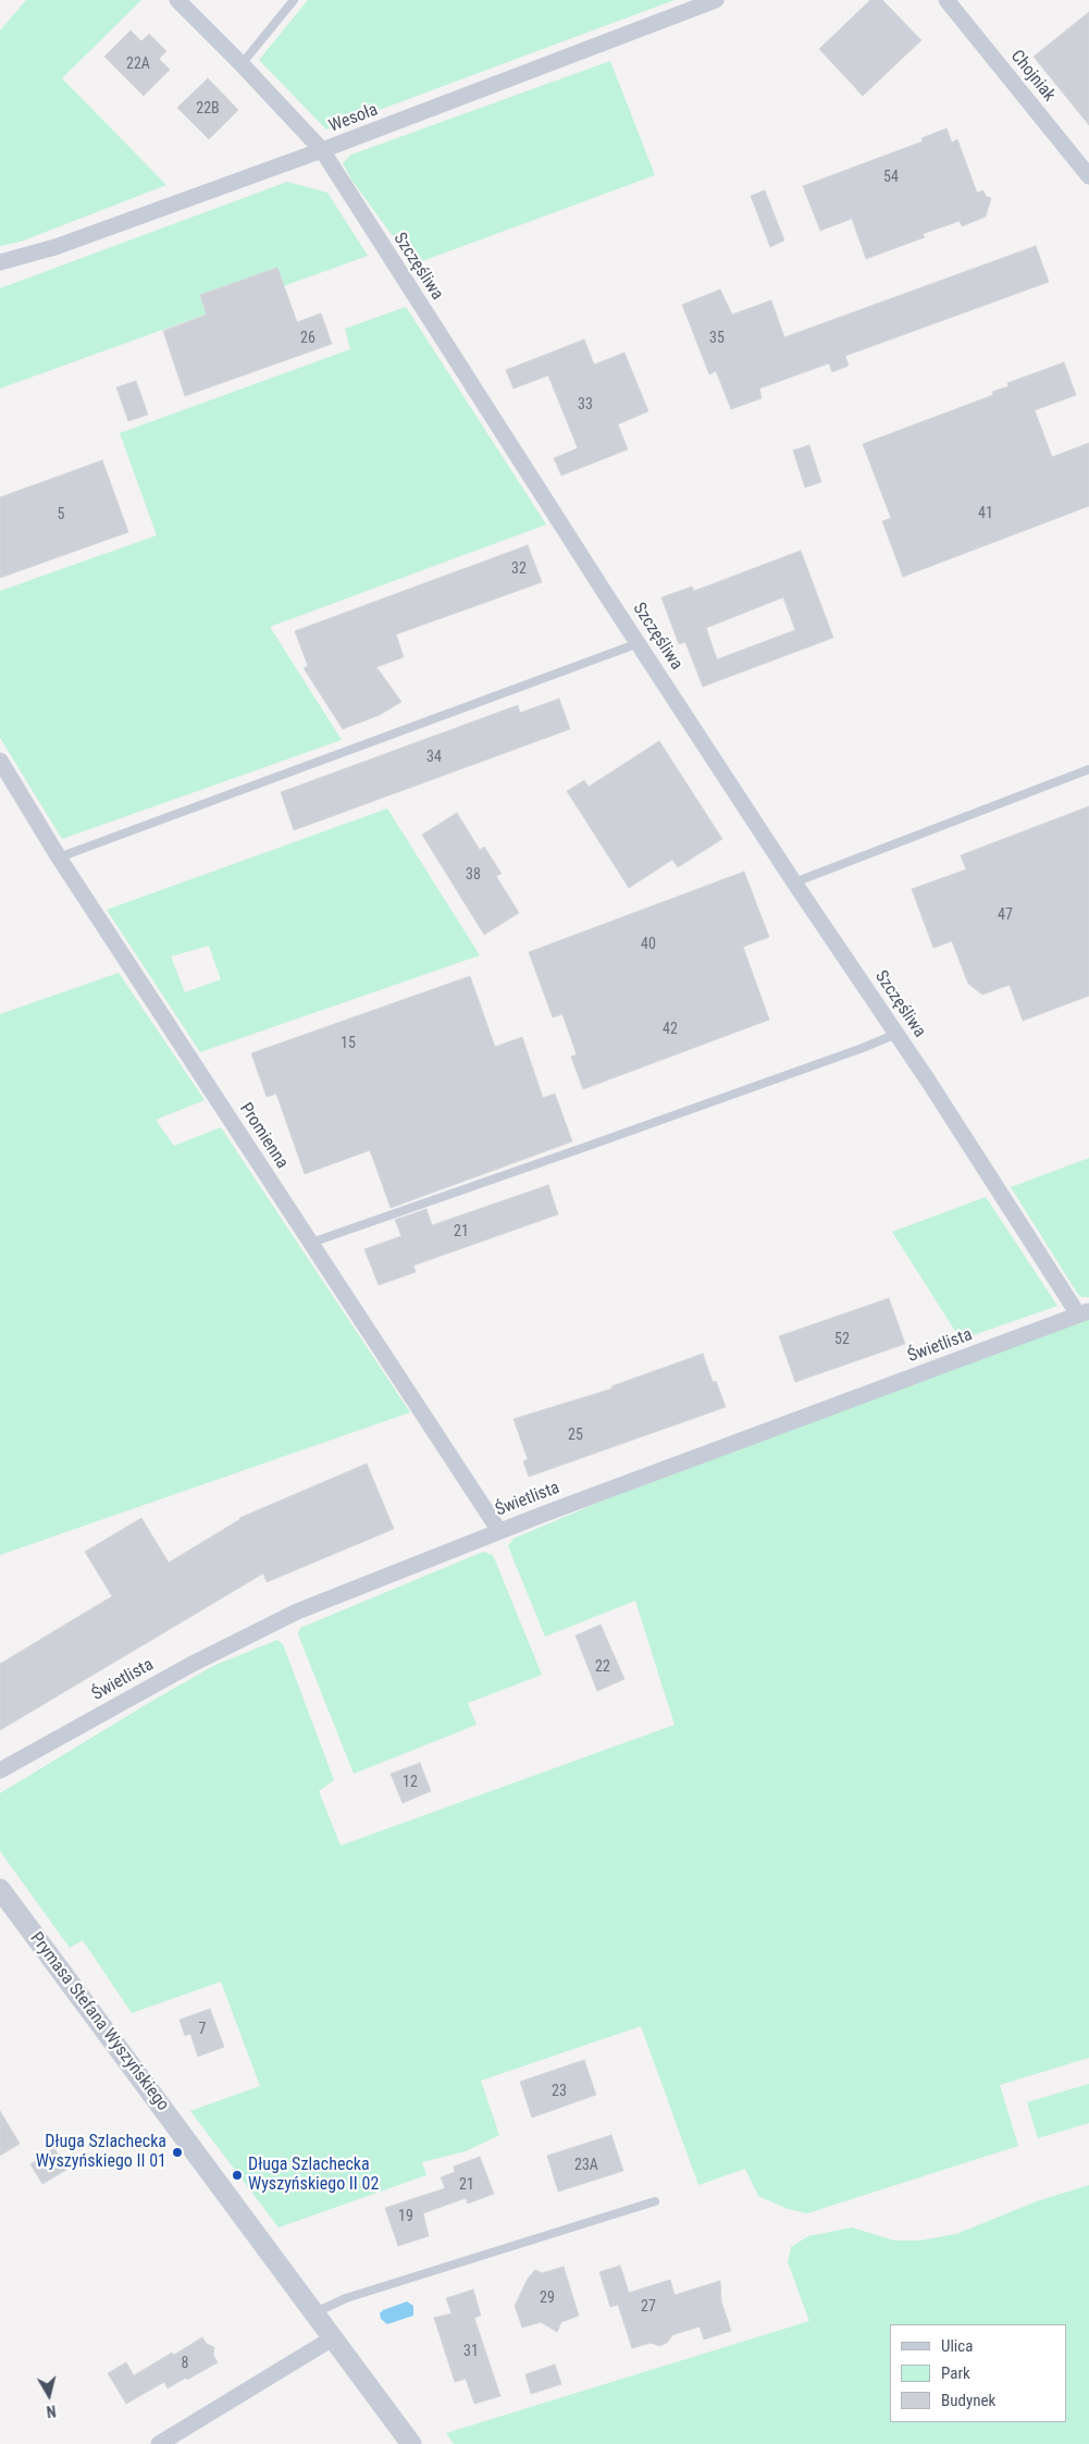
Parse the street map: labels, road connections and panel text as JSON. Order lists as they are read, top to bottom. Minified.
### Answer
{"streets":{"street":["Chojniak","Wesoła","Szczęśliwa","Promienna","Świetlista","Prymasa Stefana Wyszyńskiego"]},"crossings":[["Wesoła","Szczęśliwa"],["Szczęśliwa","Świetlista"],["Promienna","Świetlista"]],"places":["Długa Szlachecka Wyszyńskiego II 01","Długa Szlachecka Wyszyńskiego II 02"],"house_numbers":["22A","22B","54","26","35","33","41","5","32","34","38","47","40","42","15","21","52","25","22","12","7","23","23A","21","19","29","27","31","8"],"legend":["Ulica","Park","Budynek"],"north":"bottom"}
